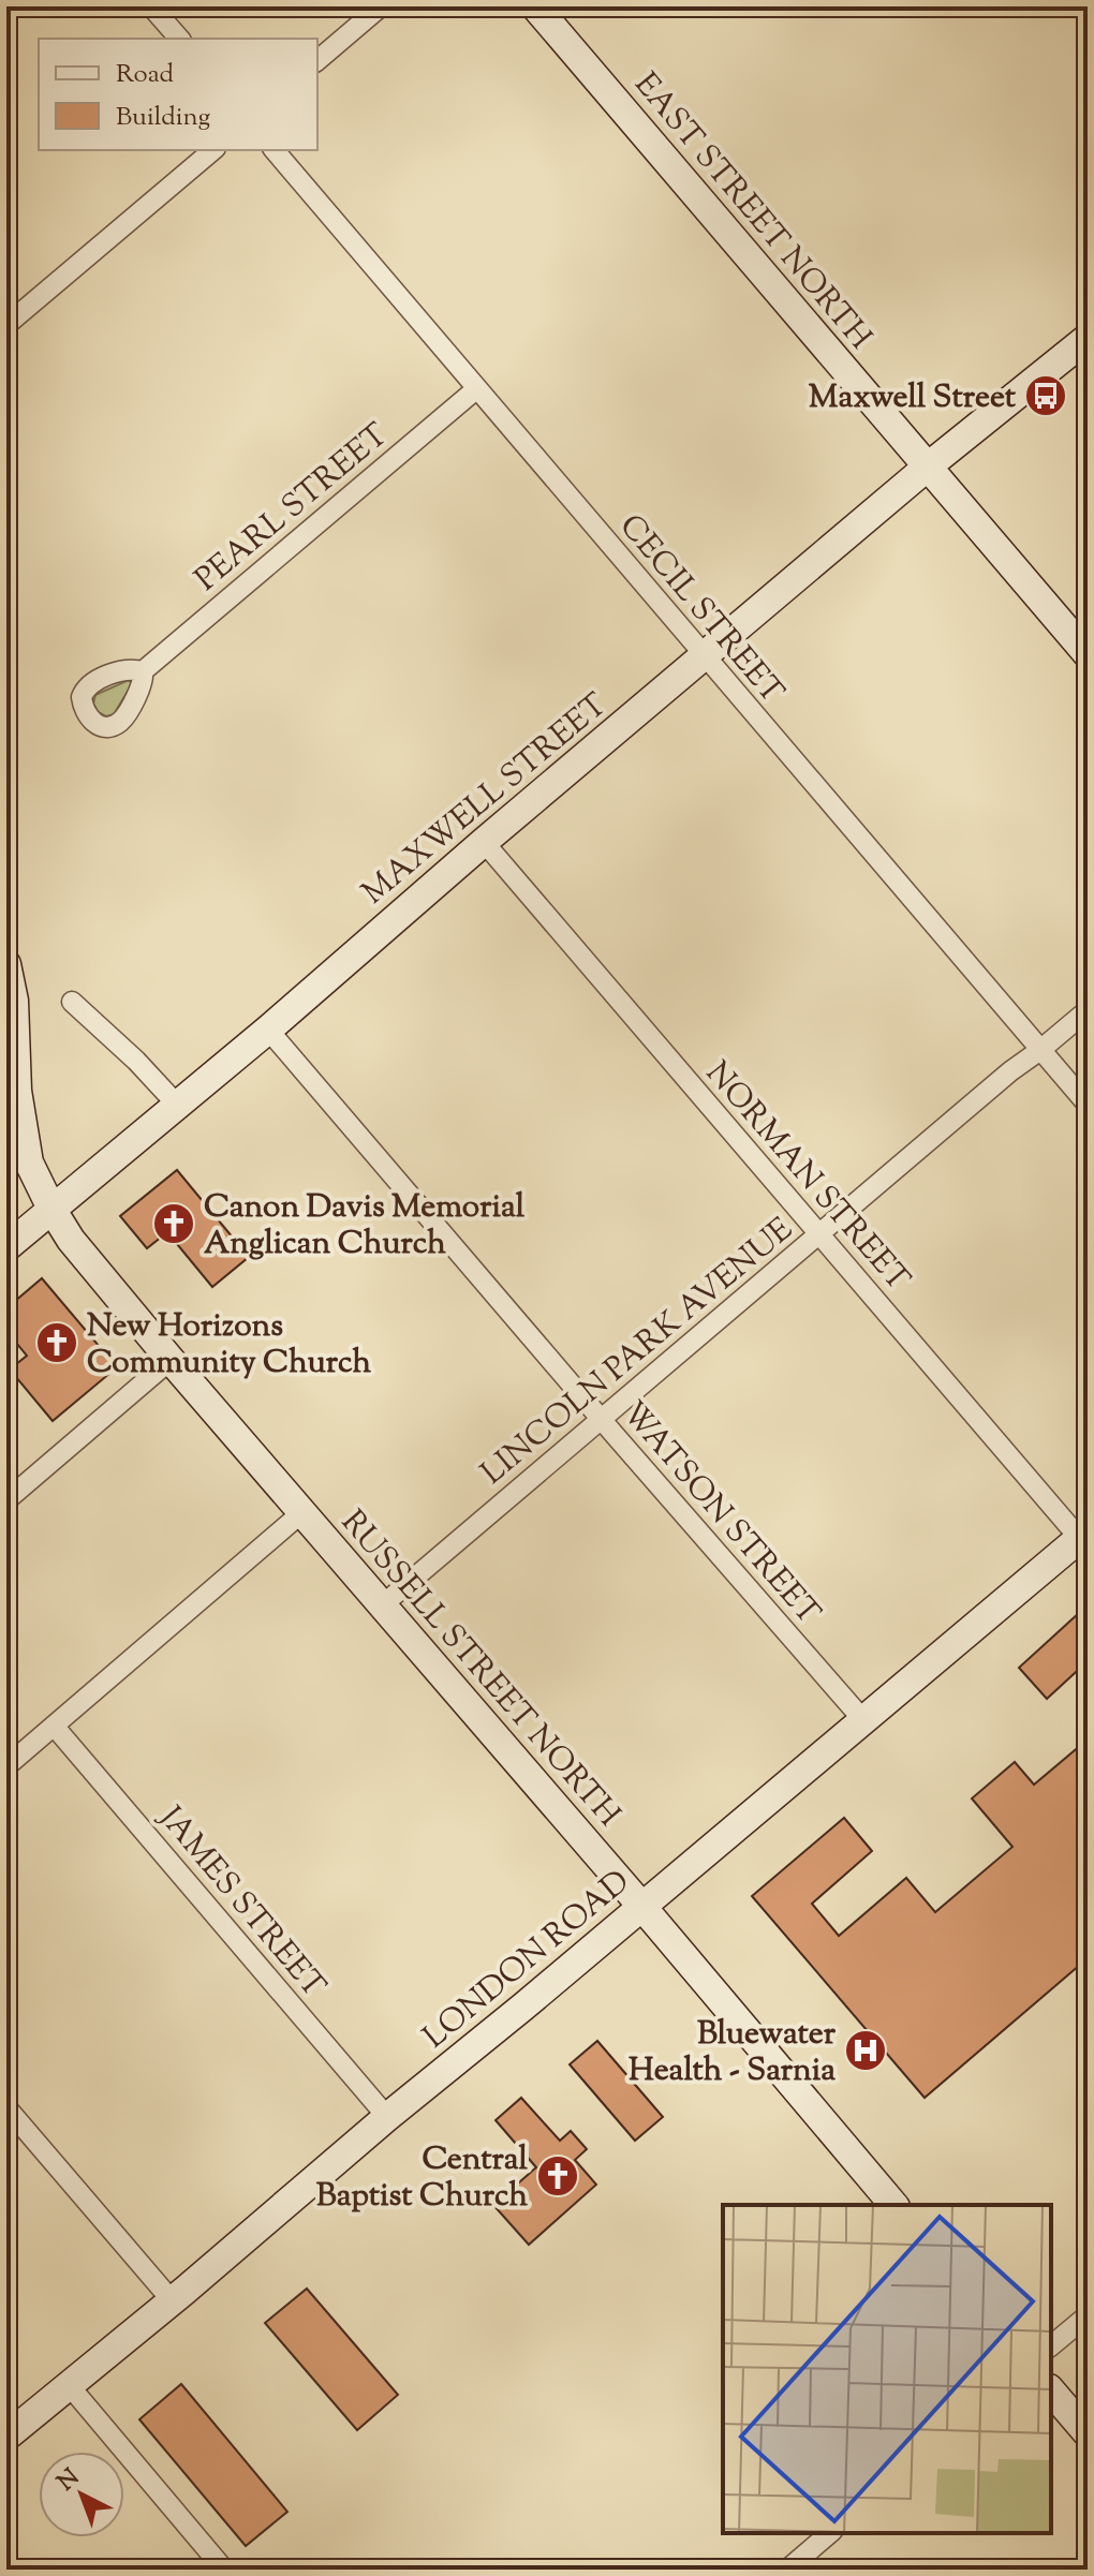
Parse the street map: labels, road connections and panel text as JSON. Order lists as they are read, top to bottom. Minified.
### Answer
{"streets":{"street":["EAST STREET NORTH","PEARL STREET","CECIL STREET","MAXWELL STREET","NORMAN STREET","LINCOLN PARK AVENUE","WATSON STREET","RUSSELL STREET NORTH","JAMES STREET","LONDON ROAD"]},"crossings":[["EAST STREET NORTH","MAXWELL STREET"],["PEARL STREET","CECIL STREET"],["CECIL STREET","MAXWELL STREET"],["CECIL STREET","LINCOLN PARK AVENUE"],["MAXWELL STREET","NORMAN STREET"],["MAXWELL STREET","WATSON STREET"],["MAXWELL STREET","RUSSELL STREET NORTH"],["NORMAN STREET","LINCOLN PARK AVENUE"],["NORMAN STREET","LONDON ROAD"],["LINCOLN PARK AVENUE","WATSON STREET"],["LINCOLN PARK AVENUE","RUSSELL STREET NORTH"],["WATSON STREET","LONDON ROAD"],["RUSSELL STREET NORTH","LONDON ROAD"],["JAMES STREET","LONDON ROAD"]],"places":{"bus stop":["Maxwell Street"],"church":["Canon Davis Memorial Anglican Church","New Horizons Community Church","Central Baptist Church"],"hospital":["Bluewater Health - Sarnia"]},"legend":["Road","Building"],"north":"top left"}
